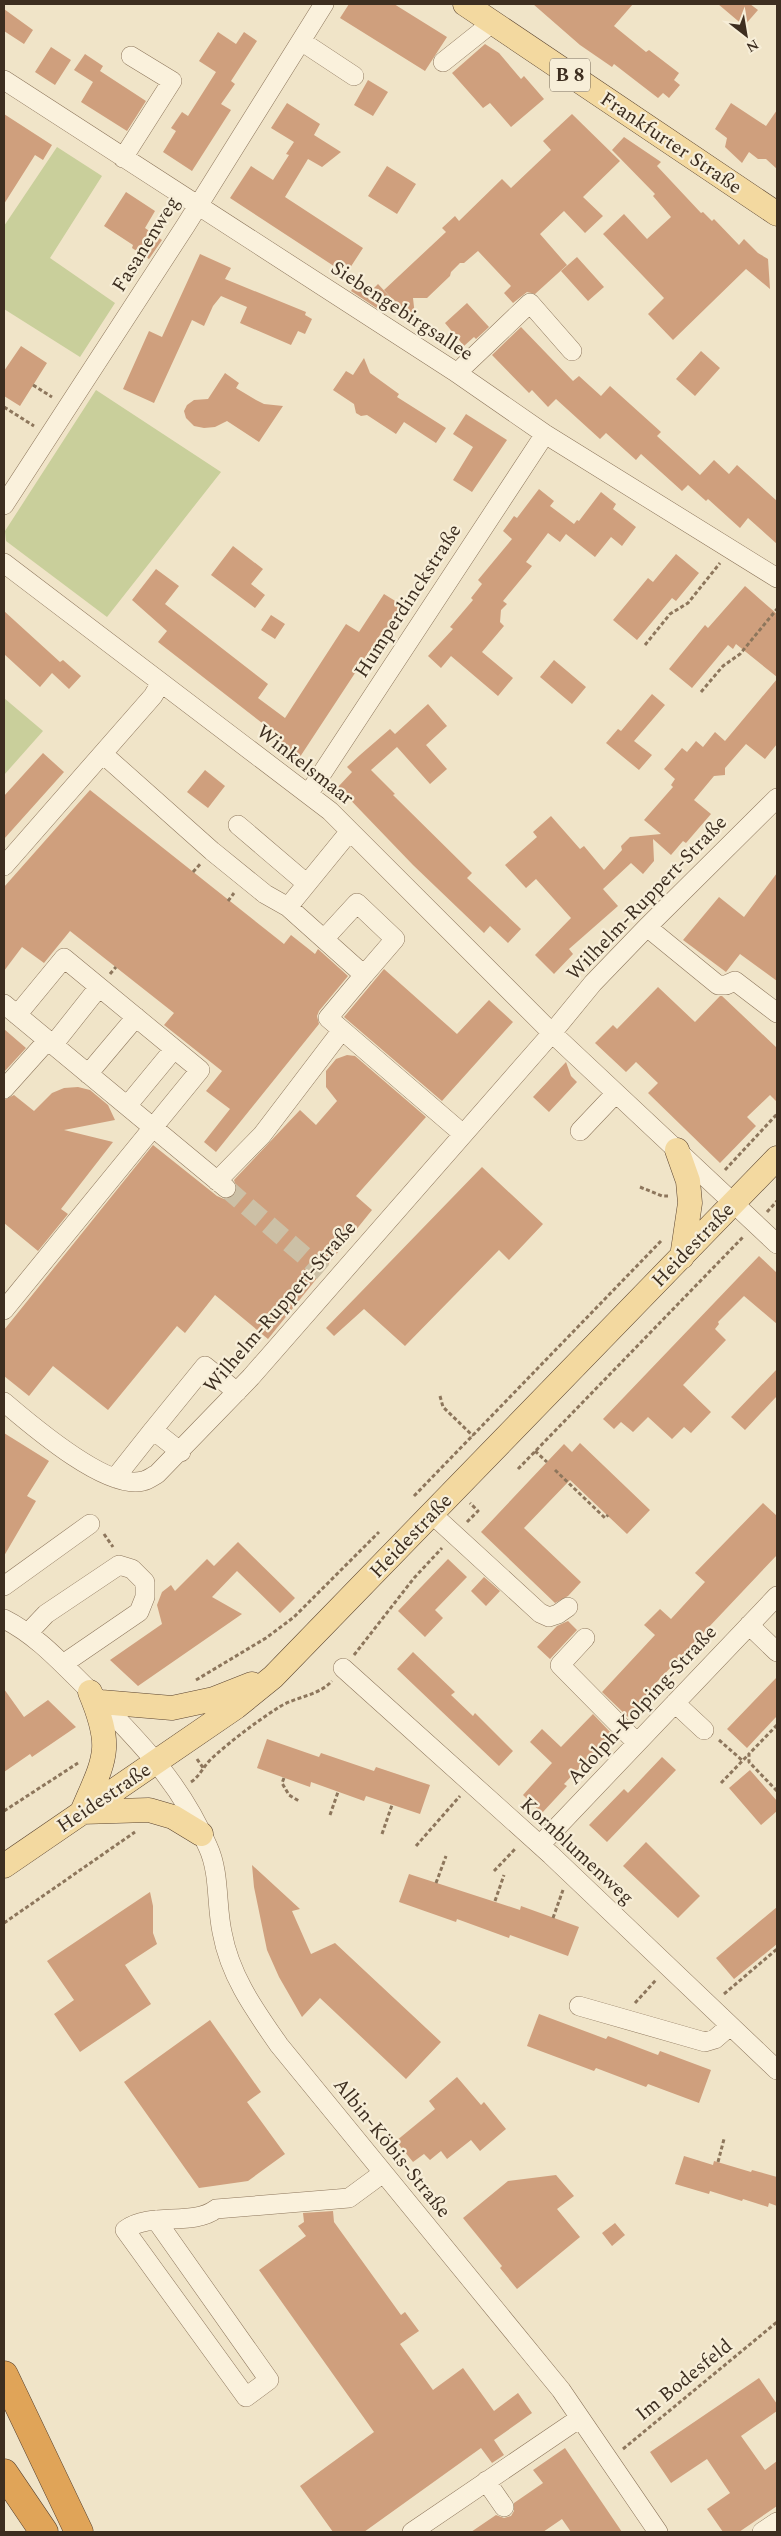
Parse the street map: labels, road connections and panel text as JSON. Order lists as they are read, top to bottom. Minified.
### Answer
{"streets":{"main road":["B 8","Frankfurter Straße","Heidestraße"],"street":["Fasanenweg","Siebengebirgsallee","Humperdinckstraße","Winkelsmaar","Wilhelm-Ruppert-Straße","Adolph-Kolping-Straße","Kornblumenweg","Albin-Köbis-Straße"],"path":["Im Bodesfeld"]},"crossings":[["Fasanenweg","Siebengebirgsallee"],["Siebengebirgsallee","Humperdinckstraße"],["Humperdinckstraße","Winkelsmaar"],["Winkelsmaar","Wilhelm-Ruppert-Straße"],["Heidestraße","Albin-Köbis-Straße"],["Adolph-Kolping-Straße","Kornblumenweg"],["Albin-Köbis-Straße","Im Bodesfeld"]],"north":"bottom right"}
